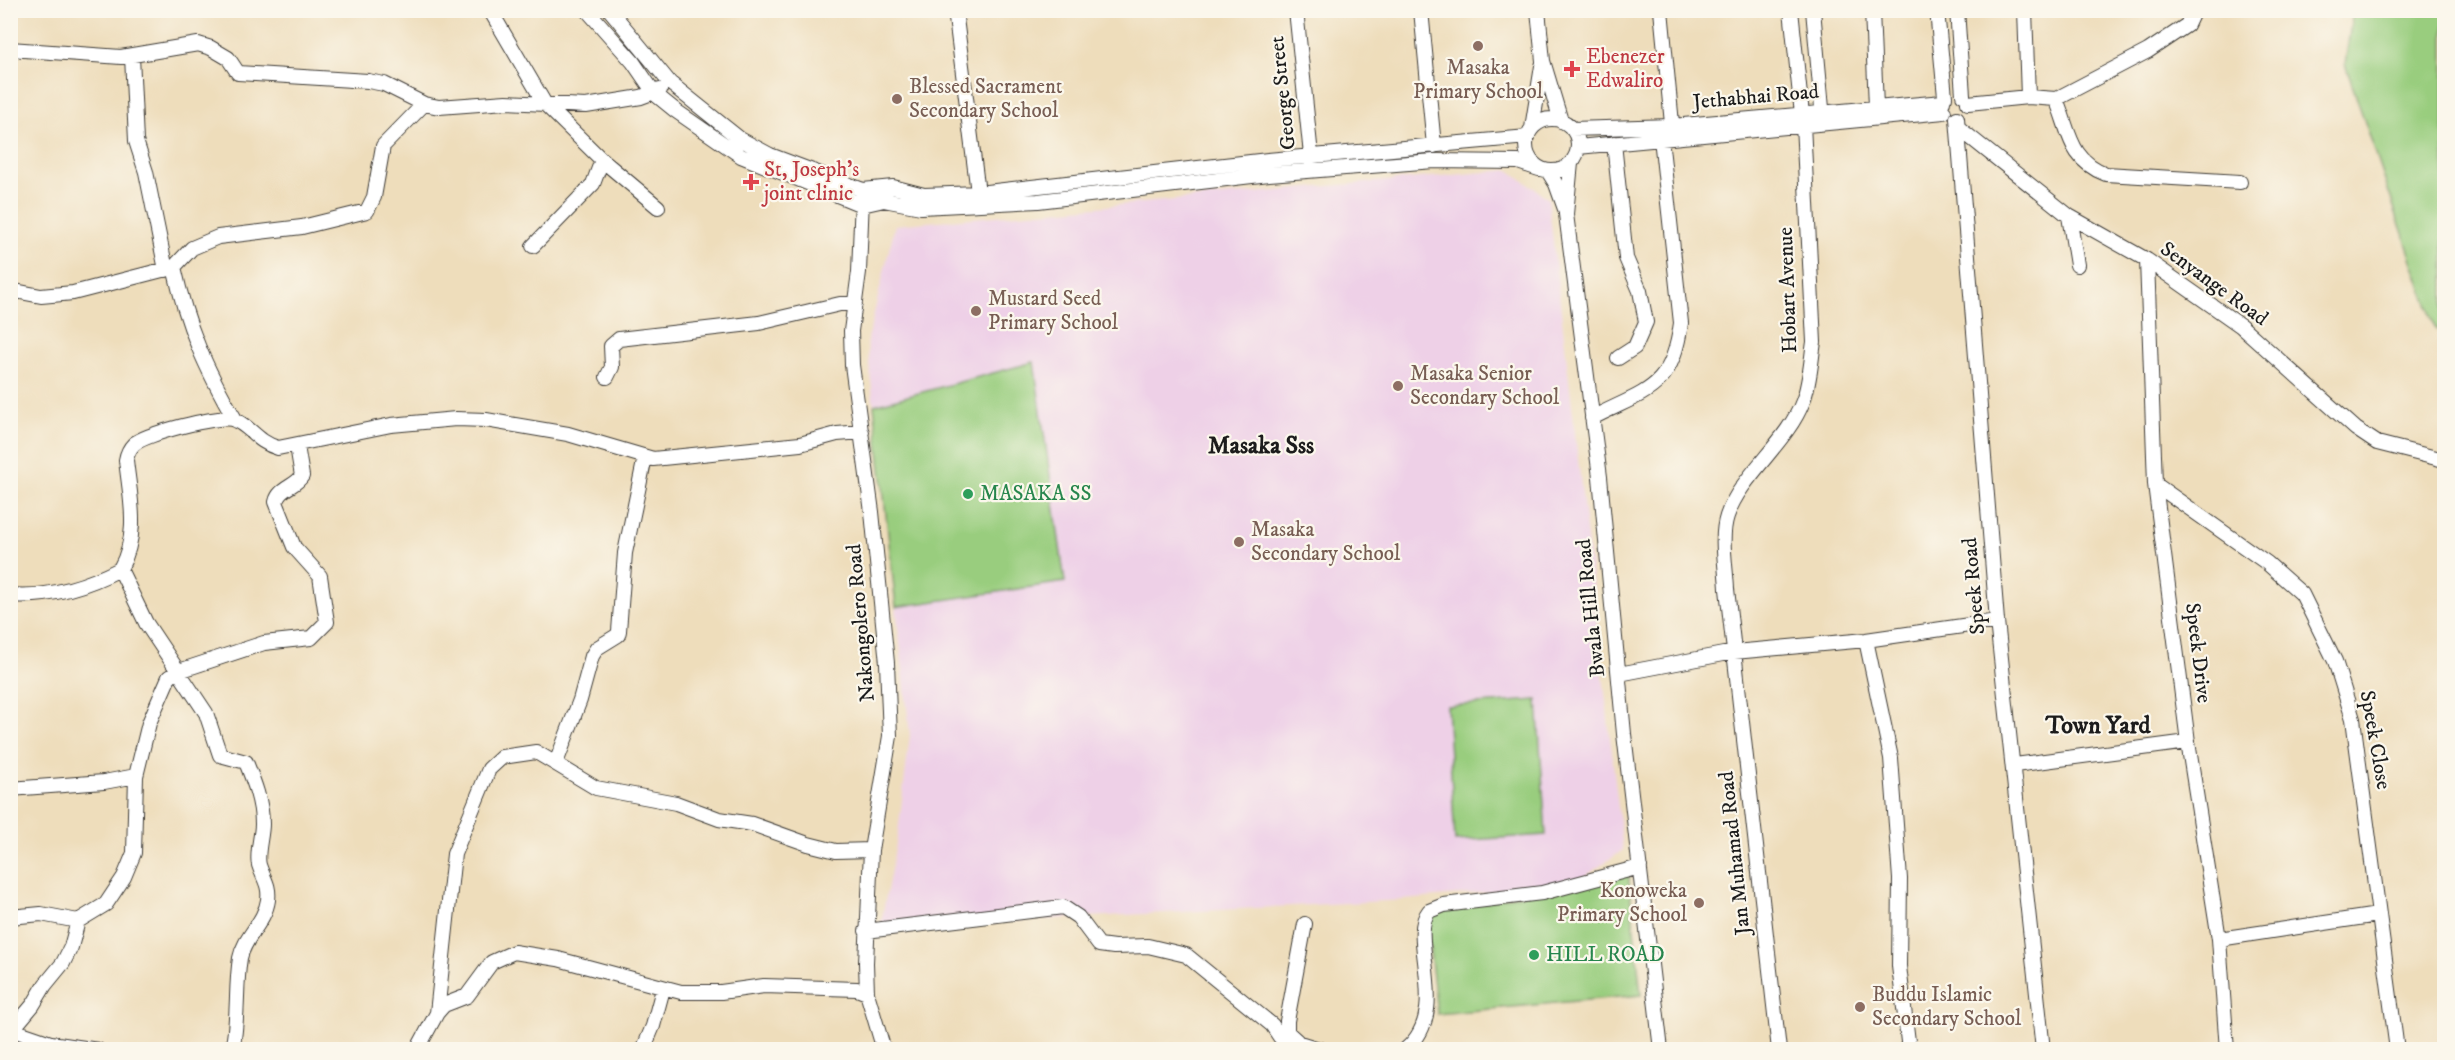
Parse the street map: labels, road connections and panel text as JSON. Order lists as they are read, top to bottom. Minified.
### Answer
{"streets":{"street":["George Street","Jethabhai Road","Senyange Road","Hobart Avenue","Speek Road","Bwala Hill Road","Nakongolero Road","Speek Drive","Speek Close","Jan Muhamad Road"]},"crossings":[["Jethabhai Road","Senyange Road"],["Jethabhai Road","Hobart Avenue"],["Jethabhai Road","Bwala Hill Road"],["Senyange Road","Speek Road"],["Senyange Road","Speek Drive"],["Hobart Avenue","Jan Muhamad Road"],["Speek Drive","Speek Close"]],"districts":["Masaka Sss","Town Yard"],"places":{"other":["Masaka Primary School","Blessed Sacrament Secondary School","Mustard Seed Primary School","Masaka Senior Secondary School","MASAKA SS","Masaka Secondary School","Konoweka Primary School","HILL ROAD","Buddu Islamic Secondary School"],"health":["Ebenezer Edwaliro","St, Joseph's joint clinic"]}}
